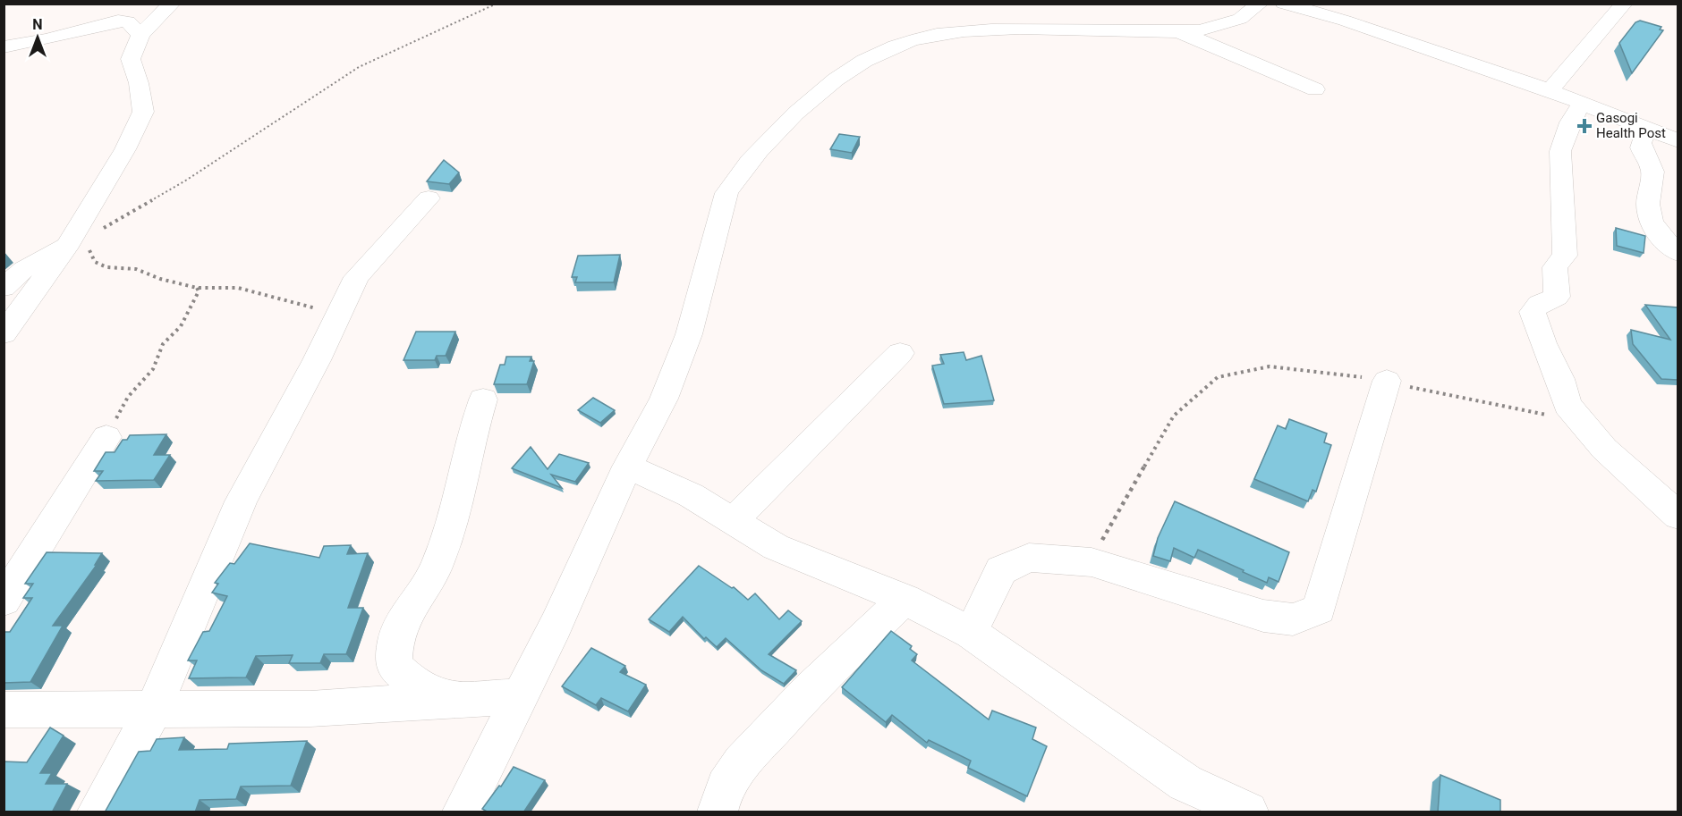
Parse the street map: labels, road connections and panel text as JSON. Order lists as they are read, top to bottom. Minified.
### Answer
{"places":{"health":["Gasogi Health Post"]},"north":"top"}
